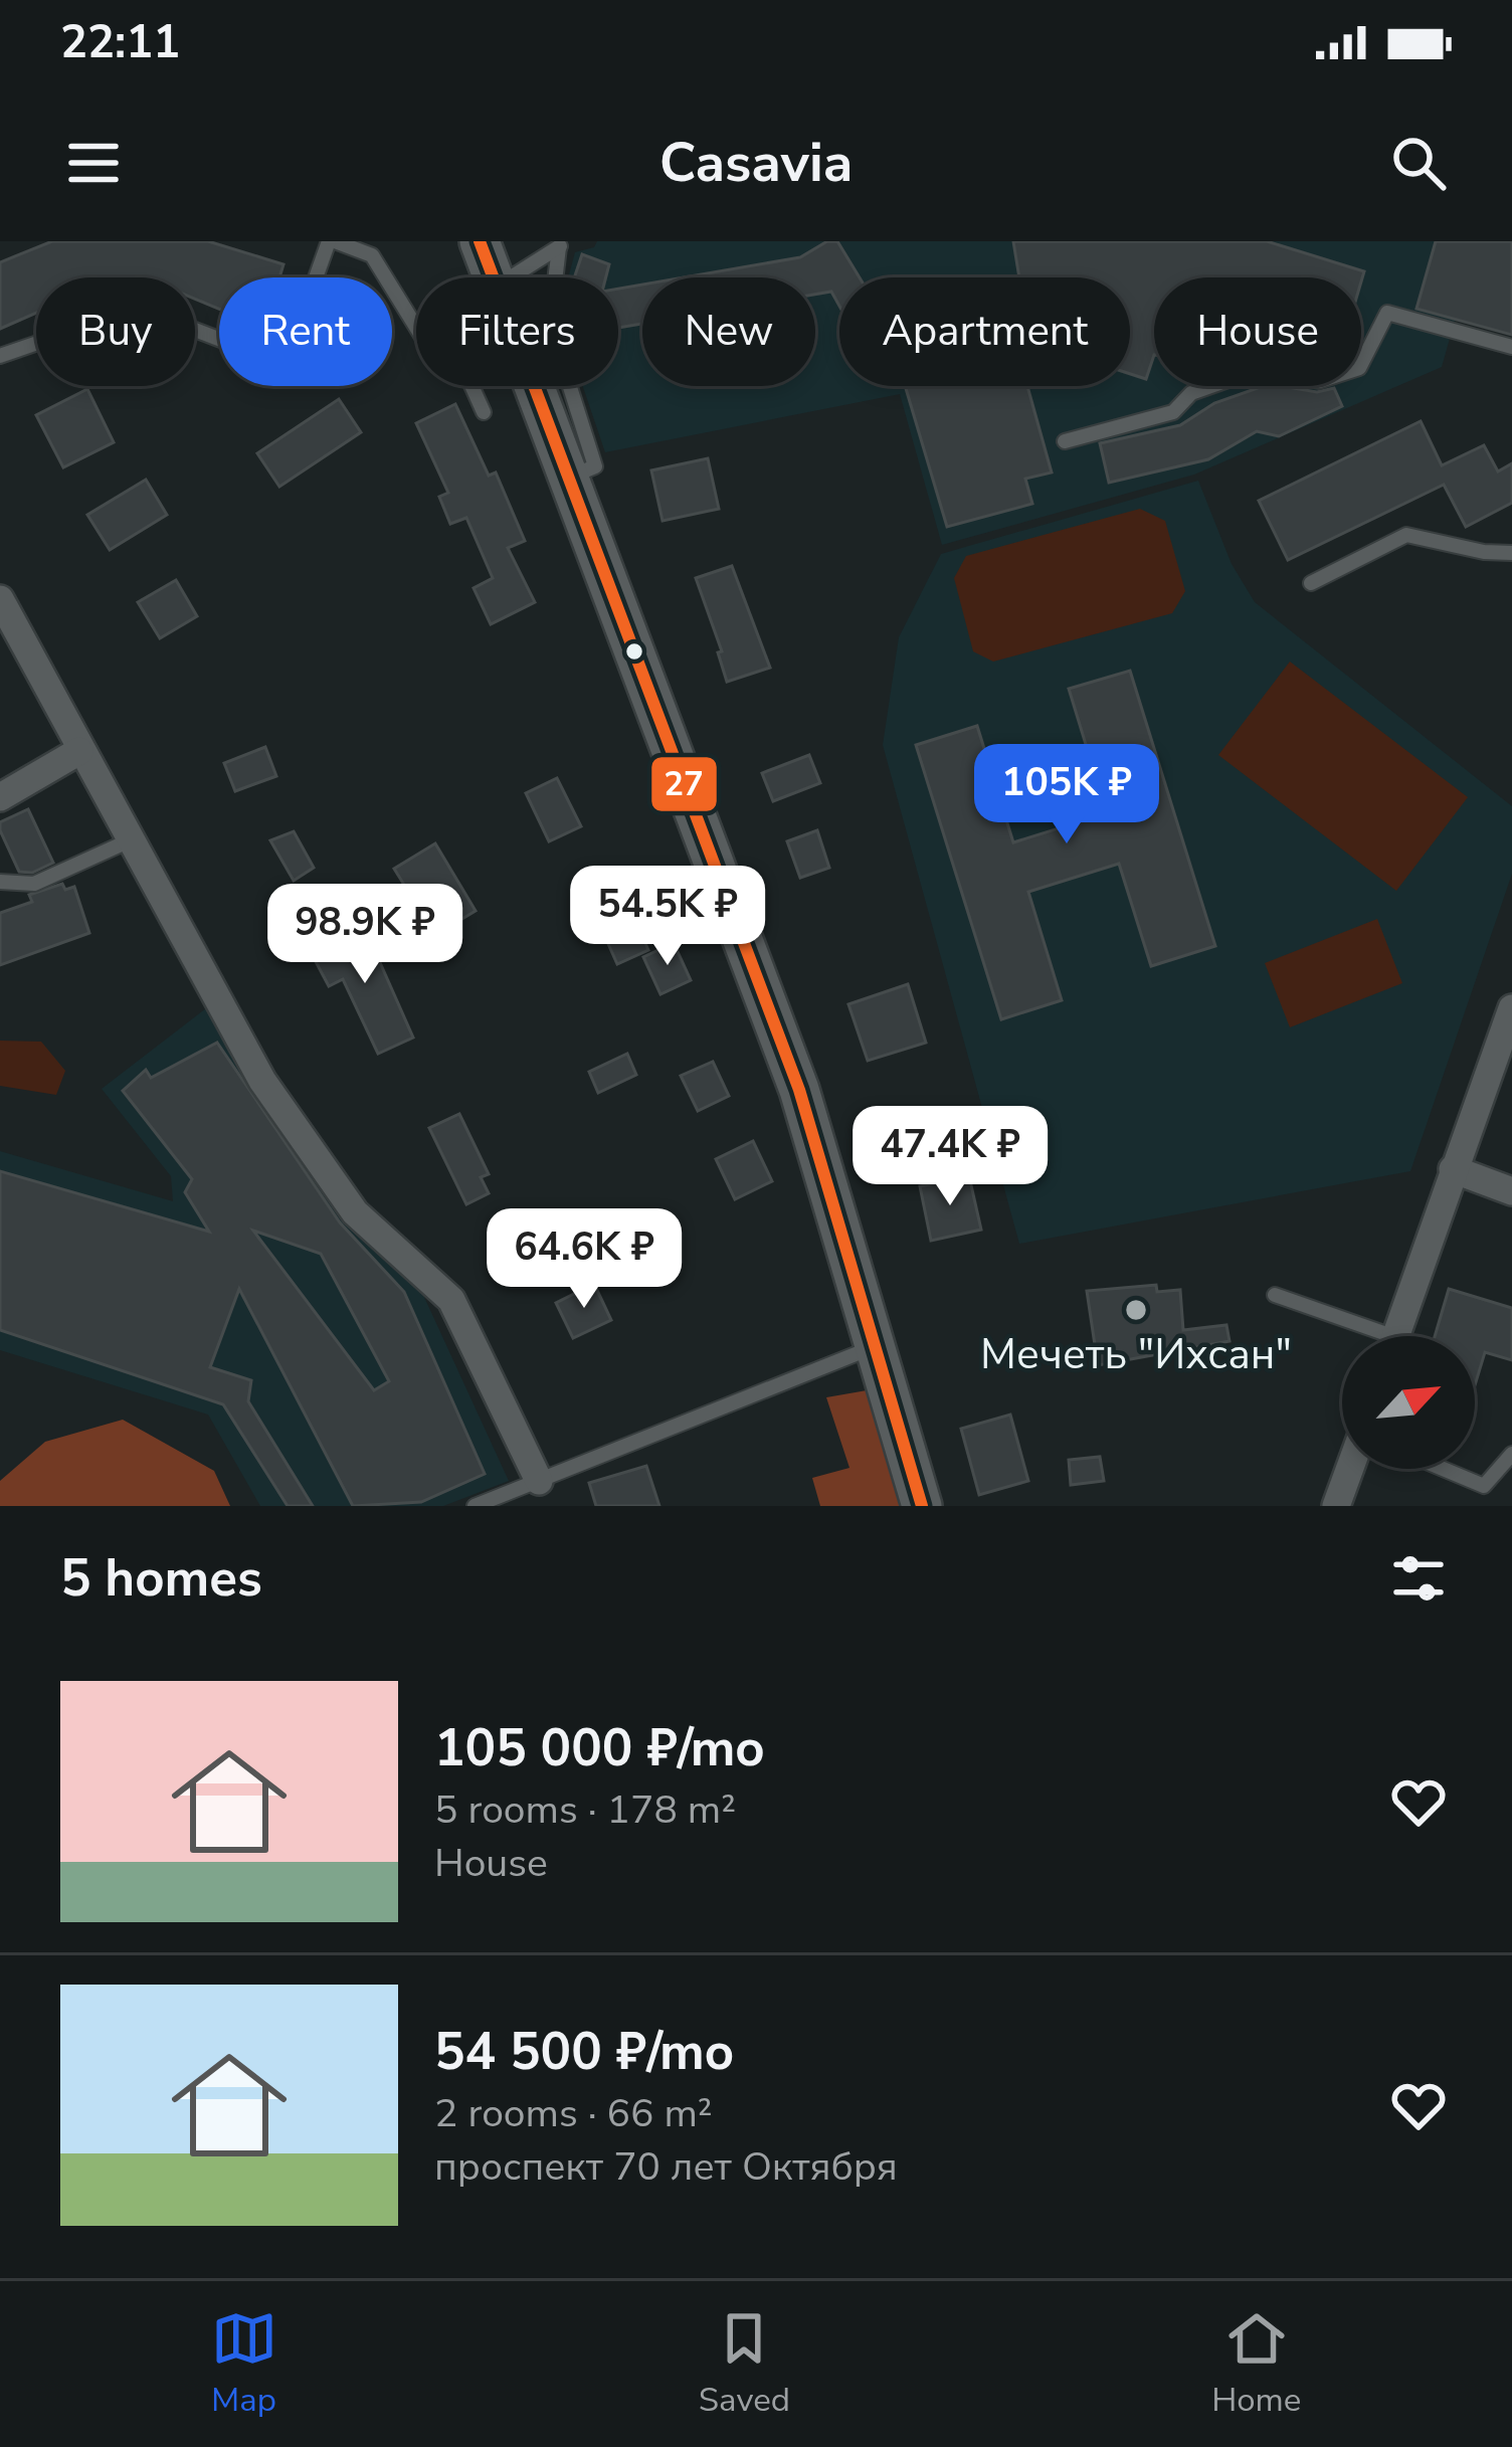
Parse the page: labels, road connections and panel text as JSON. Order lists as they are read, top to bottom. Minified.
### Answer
{"places":["Мечеть \"Ихсан\""],"lines":["transit line 27"],"north":"top right","page":{"status":"22:11","header":"Casavia","chip":["Buy","Rent","Filters","New","Apartment","House"],"price":["105K ₽","54.5K ₽","98.9K ₽","47.4K ₽","64.6K ₽"],"heading":"5 homes","list":[{"name":"105 000 ₽/mo","note":"5 rooms · 178 m² · House"},{"name":"54 500 ₽/mo","note":"2 rooms · 66 m² · проспект 70 лет Октября"}],"tabs":["Map","Saved","Home"]}}
